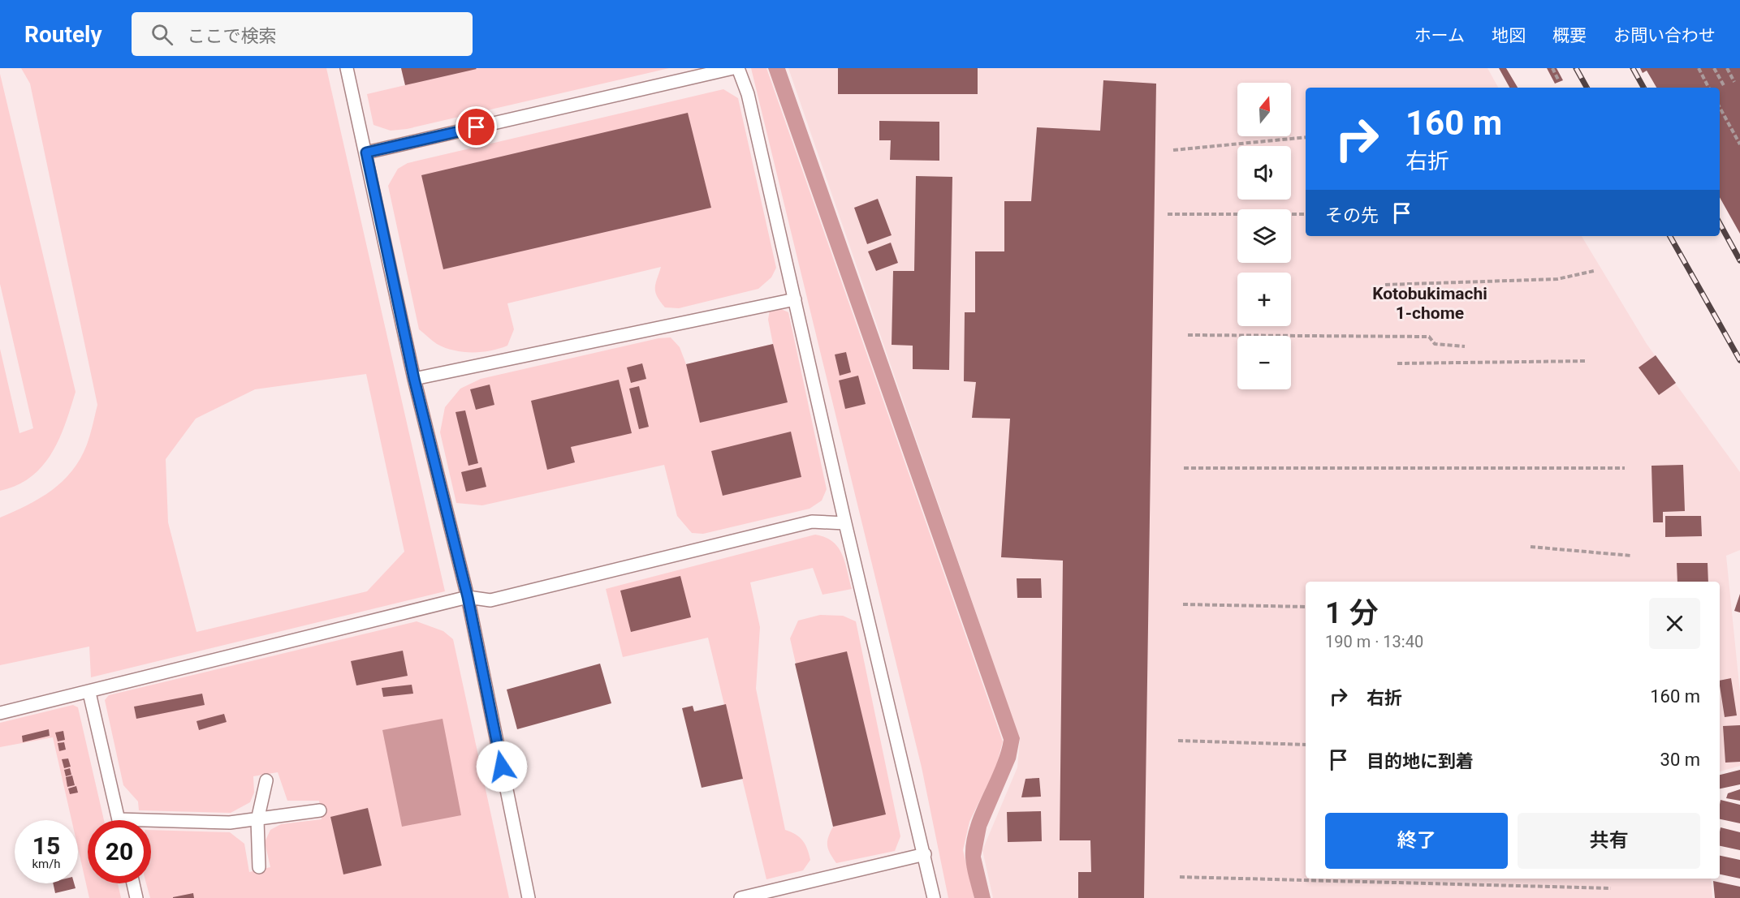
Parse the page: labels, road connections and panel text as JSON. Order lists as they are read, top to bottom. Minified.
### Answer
{"districts":["Kotobukimachi 1-chome"],"north":"top","page":{"header":"Routely","search":"ここで検索","nav":["ホーム","地図","概要","お問い合わせ"],"map_buttons":["+","−"],"turn":["160 m","右折"],"then":"その先","heading":["1 分","190 m · 13:40"],"list":[{"name":"右折","value":"160 m"},{"name":"目的地に到着","value":"30 m"}],"buttons":["終了","共有"],"speed":"15 km/h","limit":"20"}}
